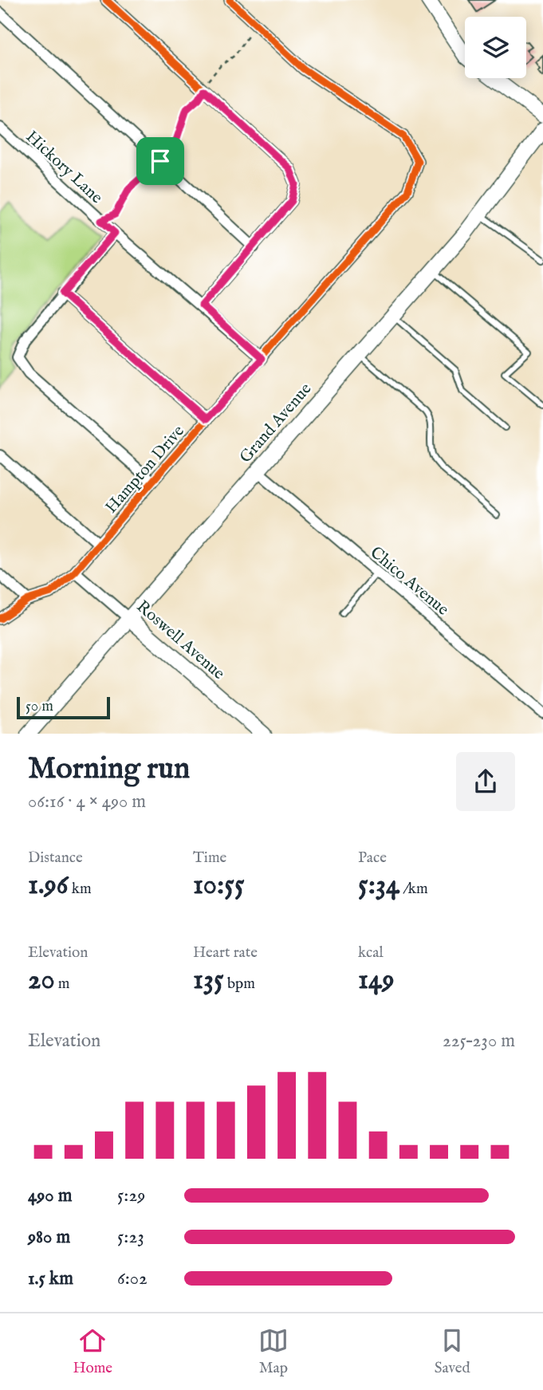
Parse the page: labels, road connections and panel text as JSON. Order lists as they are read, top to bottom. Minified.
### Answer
{"streets":{"street":["Hickory Lane","Grand Avenue","Hampton Drive","Chico Avenue","Roswell Avenue"]},"crossings":[["Hickory Lane","Hampton Drive"],["Grand Avenue","Chico Avenue"],["Grand Avenue","Roswell Avenue"],["Hampton Drive","Roswell Avenue"]],"scale_bar":"50 m","page":{"scale":"50 m","heading":["Morning run","06:16 · 4 × 490 m"],"stats":[["Distance","1.96 km"],["Time","10:55"],["Pace","5:34 /km"],["Elevation","20 m"],["Heart rate","135 bpm"],["kcal","149"]],"chart":["Elevation","225–230 m"],"list":[{"name":"490 m","note":"5:29"},{"name":"980 m","note":"5:23"},{"name":"1.5 km","note":"6:02"}],"tabs":["Home","Map","Saved"]}}
